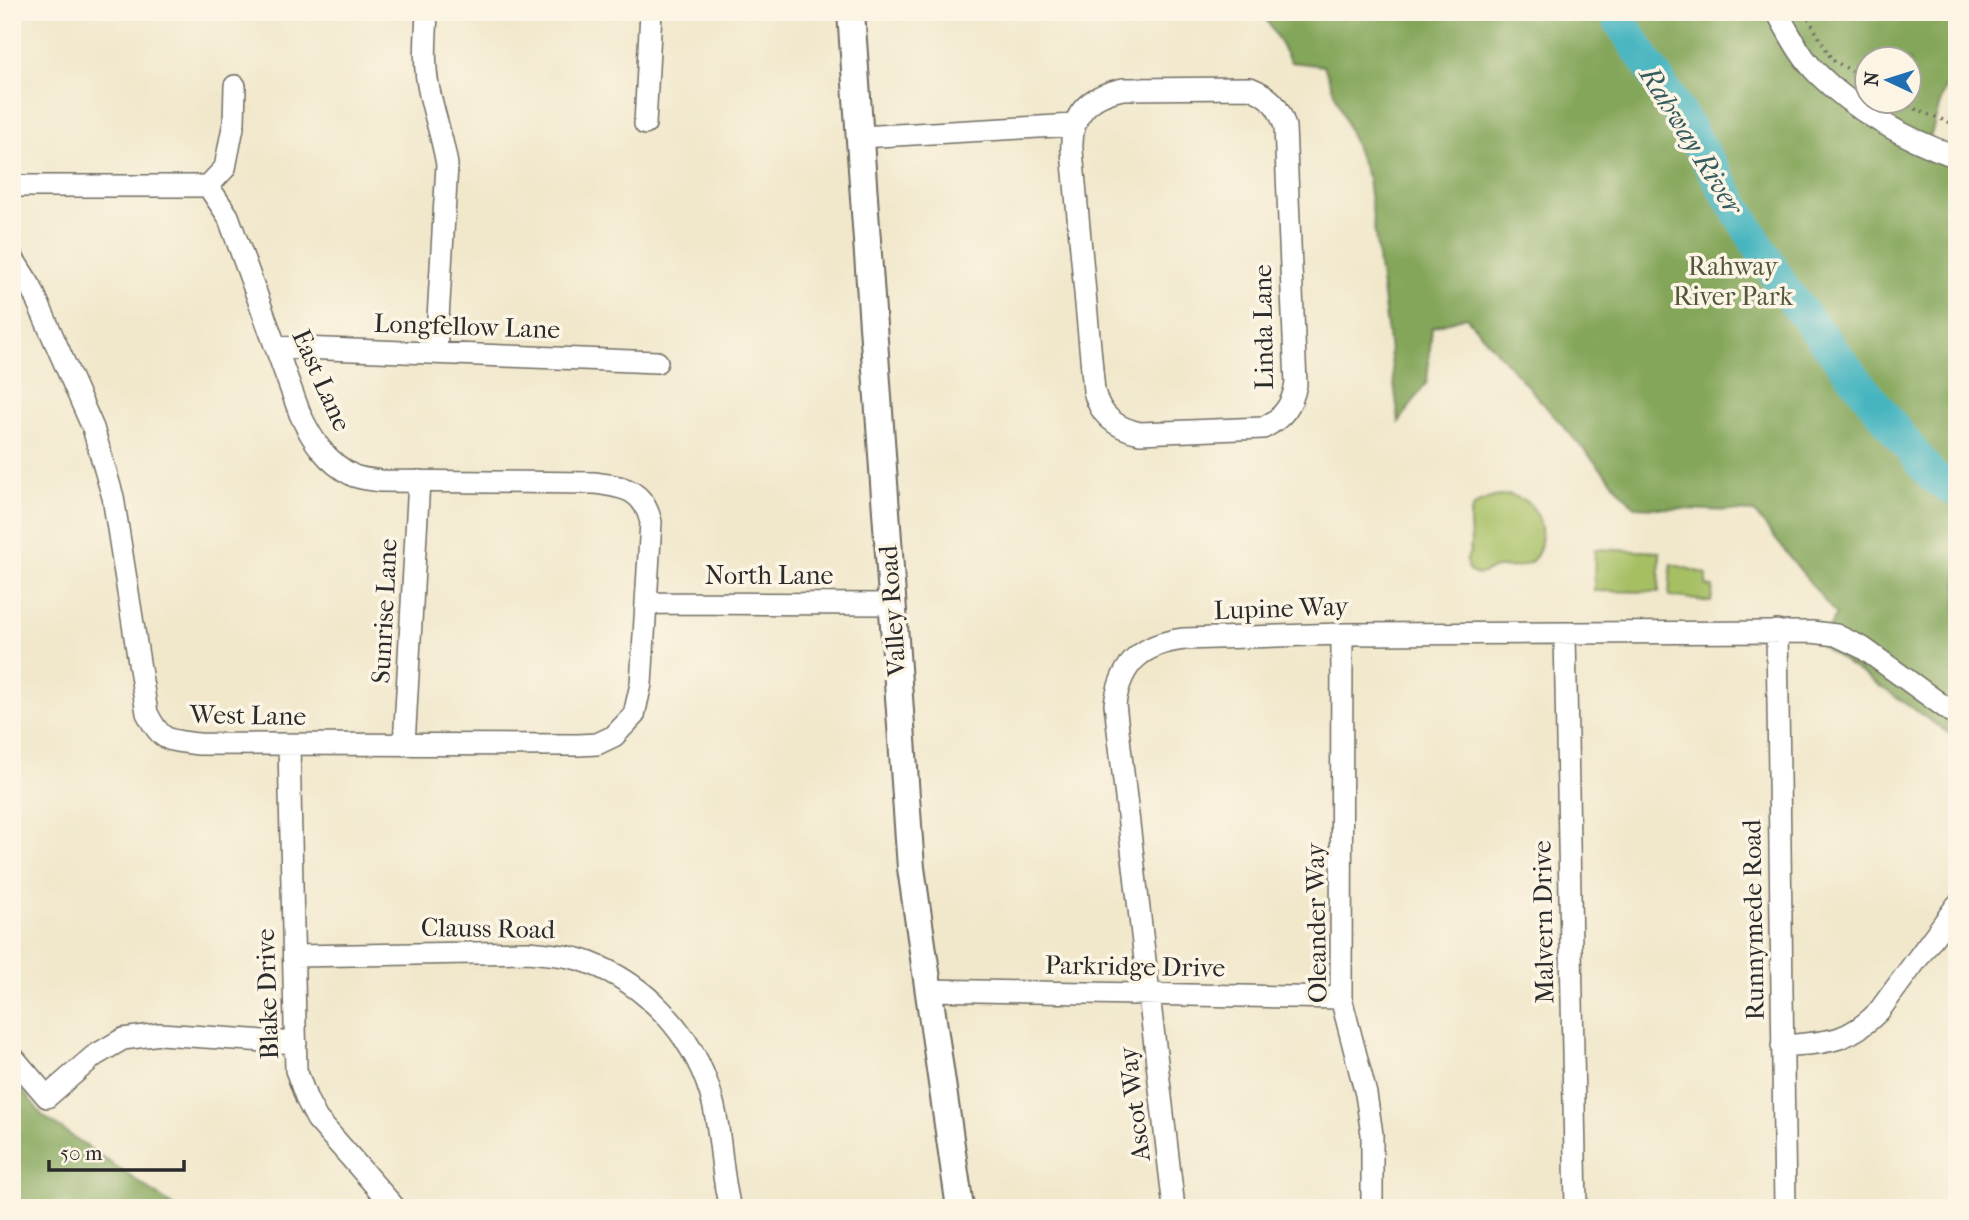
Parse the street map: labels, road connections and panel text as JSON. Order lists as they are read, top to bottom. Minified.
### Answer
{"streets":{"street":["Longfellow Lane","Linda Lane","East Lane","North Lane","Lupine Way","Sunrise Lane","Valley Road","West Lane","Runnymede Road","Malvern Drive","Oleander Way","Clauss Road","Parkridge Drive","Blake Drive","Ascot Way"]},"crossings":[["Longfellow Lane","East Lane"],["East Lane","North Lane"],["East Lane","Sunrise Lane"],["East Lane","West Lane"],["North Lane","Valley Road"],["North Lane","West Lane"],["Lupine Way","Runnymede Road"],["Lupine Way","Malvern Drive"],["Lupine Way","Oleander Way"],["Lupine Way","Parkridge Drive"],["Lupine Way","Ascot Way"],["Sunrise Lane","West Lane"],["Valley Road","Parkridge Drive"],["West Lane","Blake Drive"],["Oleander Way","Parkridge Drive"],["Clauss Road","Blake Drive"],["Parkridge Drive","Ascot Way"]],"water":["Rahway River"],"parks":["Rahway River Park"],"scale_bar":"50 m","north":"left"}
